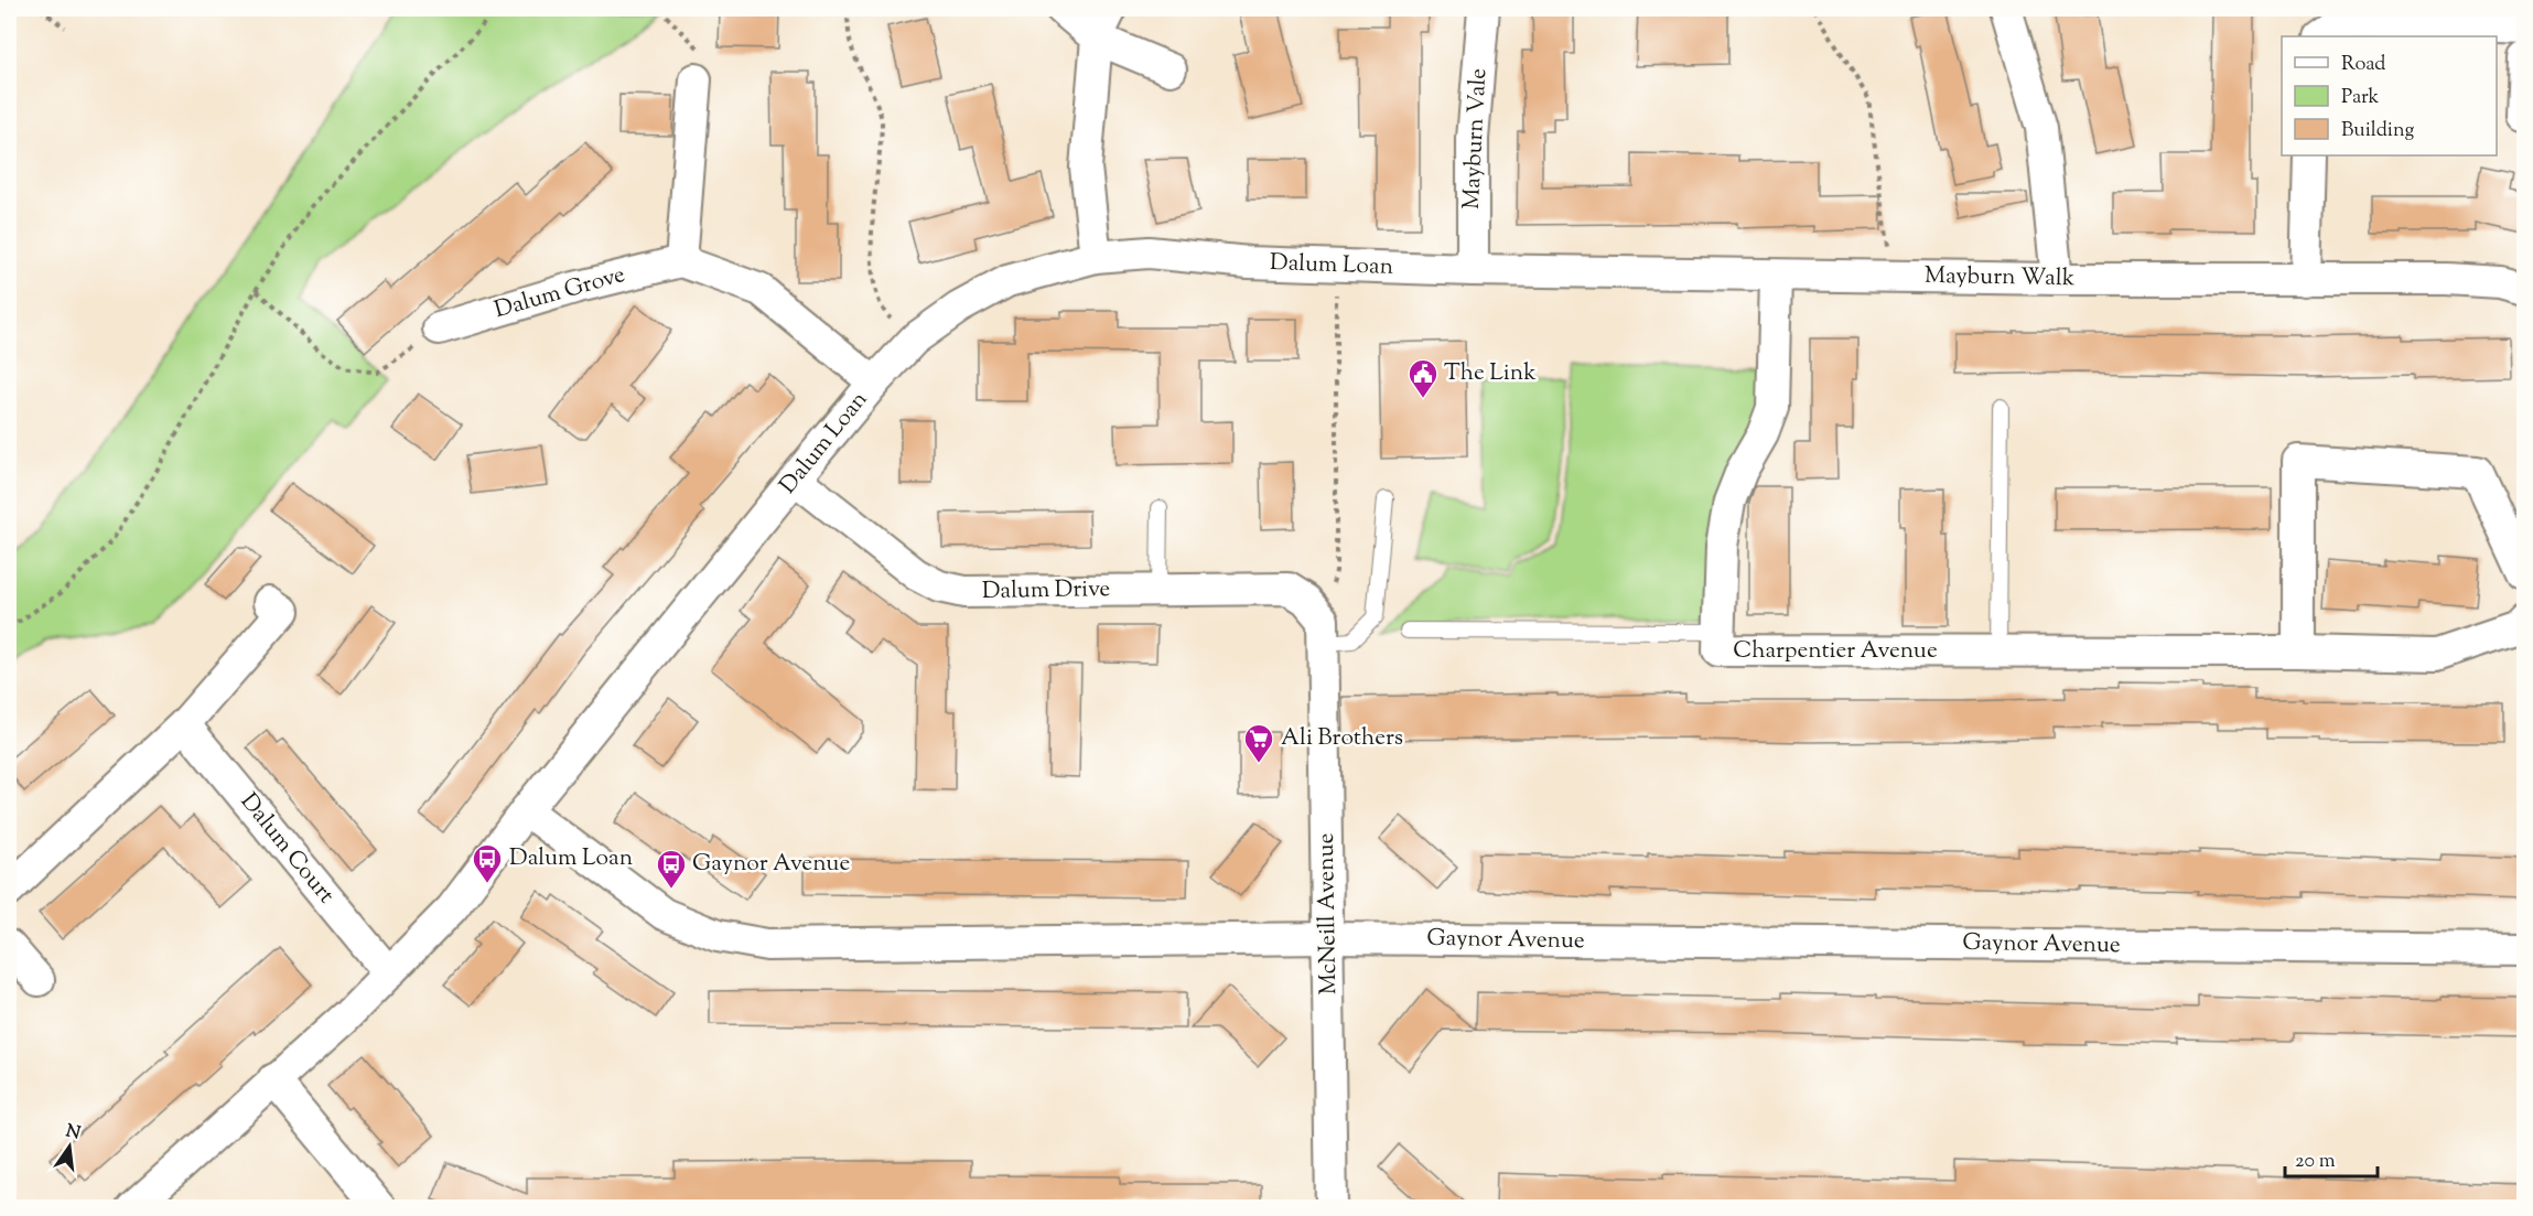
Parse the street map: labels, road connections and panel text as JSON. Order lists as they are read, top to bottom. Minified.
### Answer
{"streets":{"street":["Mayburn Vale","Dalum Loan","Mayburn Walk","Dalum Grove","Dalum Drive","Charpentier Avenue","Dalum Court","McNeill Avenue","Gaynor Avenue"]},"crossings":[["Mayburn Vale","Dalum Loan"],["Mayburn Vale","Mayburn Walk"],["Dalum Loan","Mayburn Walk"],["Dalum Loan","Dalum Drive"],["Dalum Loan","Dalum Court"],["Dalum Loan","Gaynor Avenue"],["Mayburn Walk","Charpentier Avenue"],["Dalum Drive","McNeill Avenue"],["McNeill Avenue","Gaynor Avenue"]],"places":{"public building":["The Link"],"supermarket":["Ali Brothers"],"bus stop":["Dalum Loan","Gaynor Avenue"]},"legend":["Road","Park","Building"],"scale_bar":"20 m","north":"top"}
